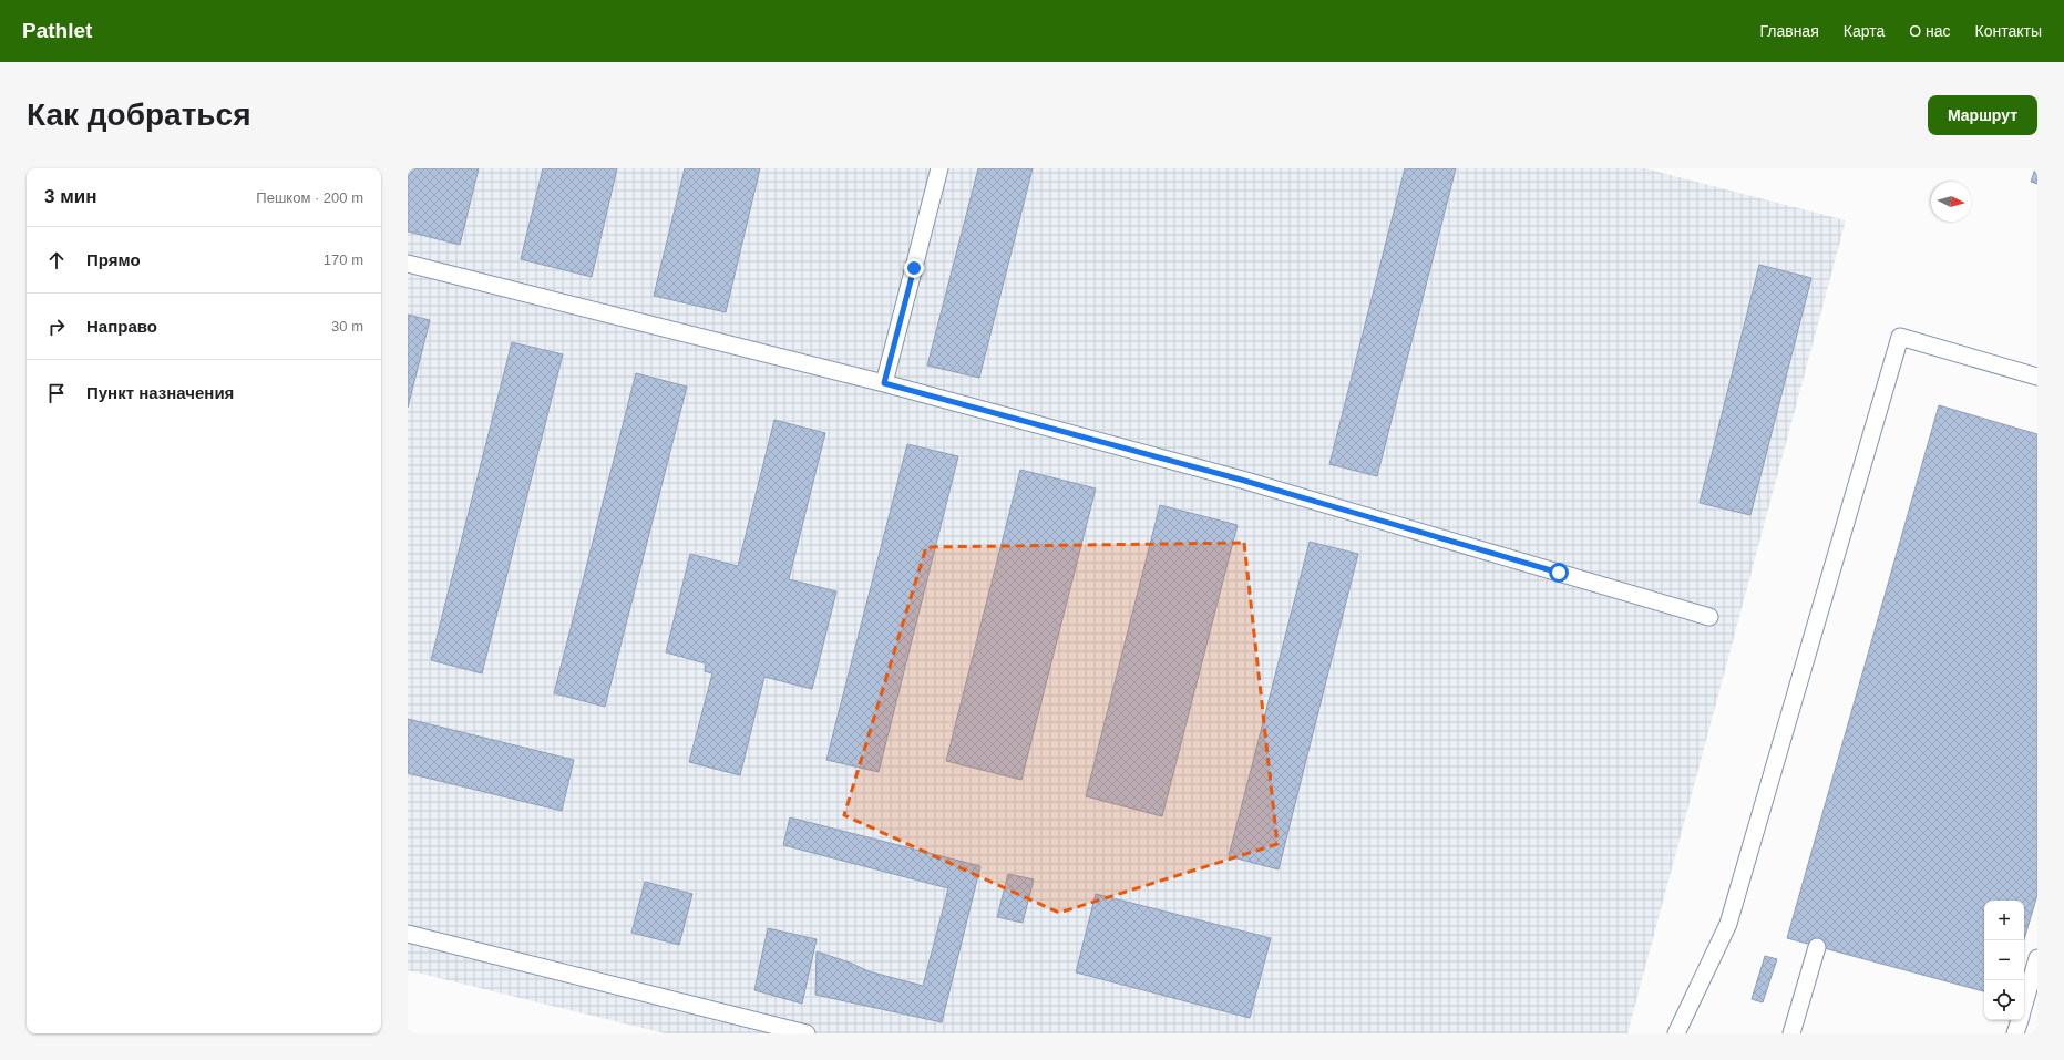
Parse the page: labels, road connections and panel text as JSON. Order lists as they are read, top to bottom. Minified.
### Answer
{"north":"right","page":{"header":"Pathlet","nav":["Главная","Карта","О нас","Контакты"],"buttons":"Маршрут","title":"Как добраться","heading":["3 мин","Пешком · 200 m"],"list":[["Прямо","170 m"],["Направо","30 m"],"Пункт назначения"],"map_buttons":["+","−"]}}
